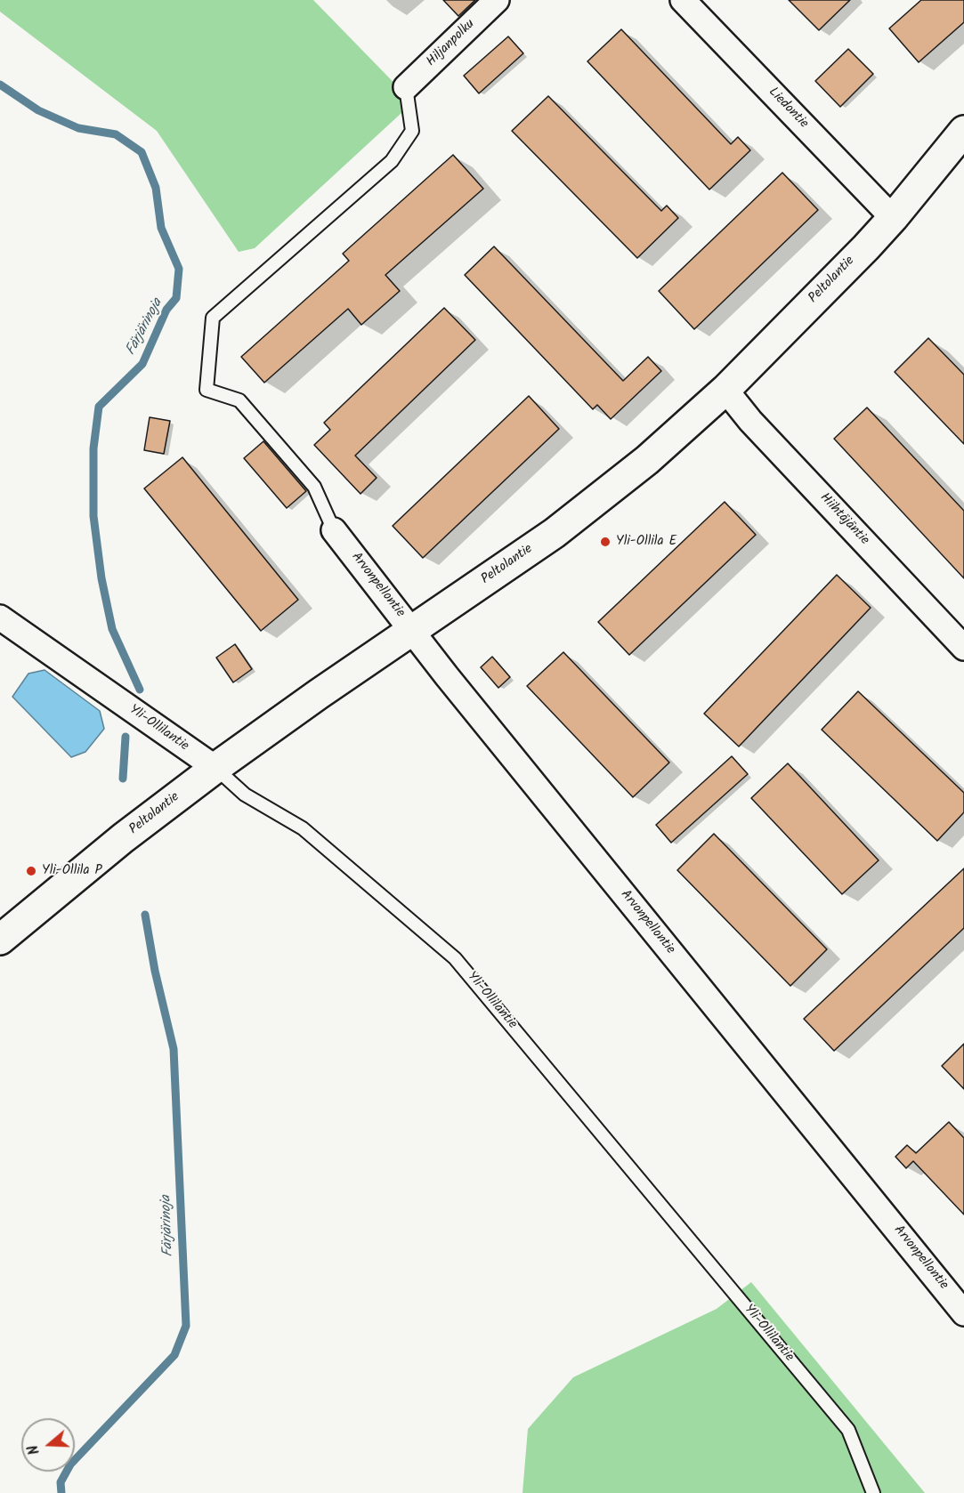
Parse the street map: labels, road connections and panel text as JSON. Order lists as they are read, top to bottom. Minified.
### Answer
{"streets":{"main road":["Peltolantie"],"street":["Hiljanpolku","Liedontie","Hiihtäjäntie","Arvonpellontie","Yli-Ollilantie"]},"crossings":[["Liedontie","Peltolantie"],["Peltolantie","Hiihtäjäntie"],["Peltolantie","Arvonpellontie"],["Peltolantie","Yli-Ollilantie"]],"water":["Färjärinoja"],"places":["Yli-Ollila E","Yli-Ollila P"],"north":"left"}
